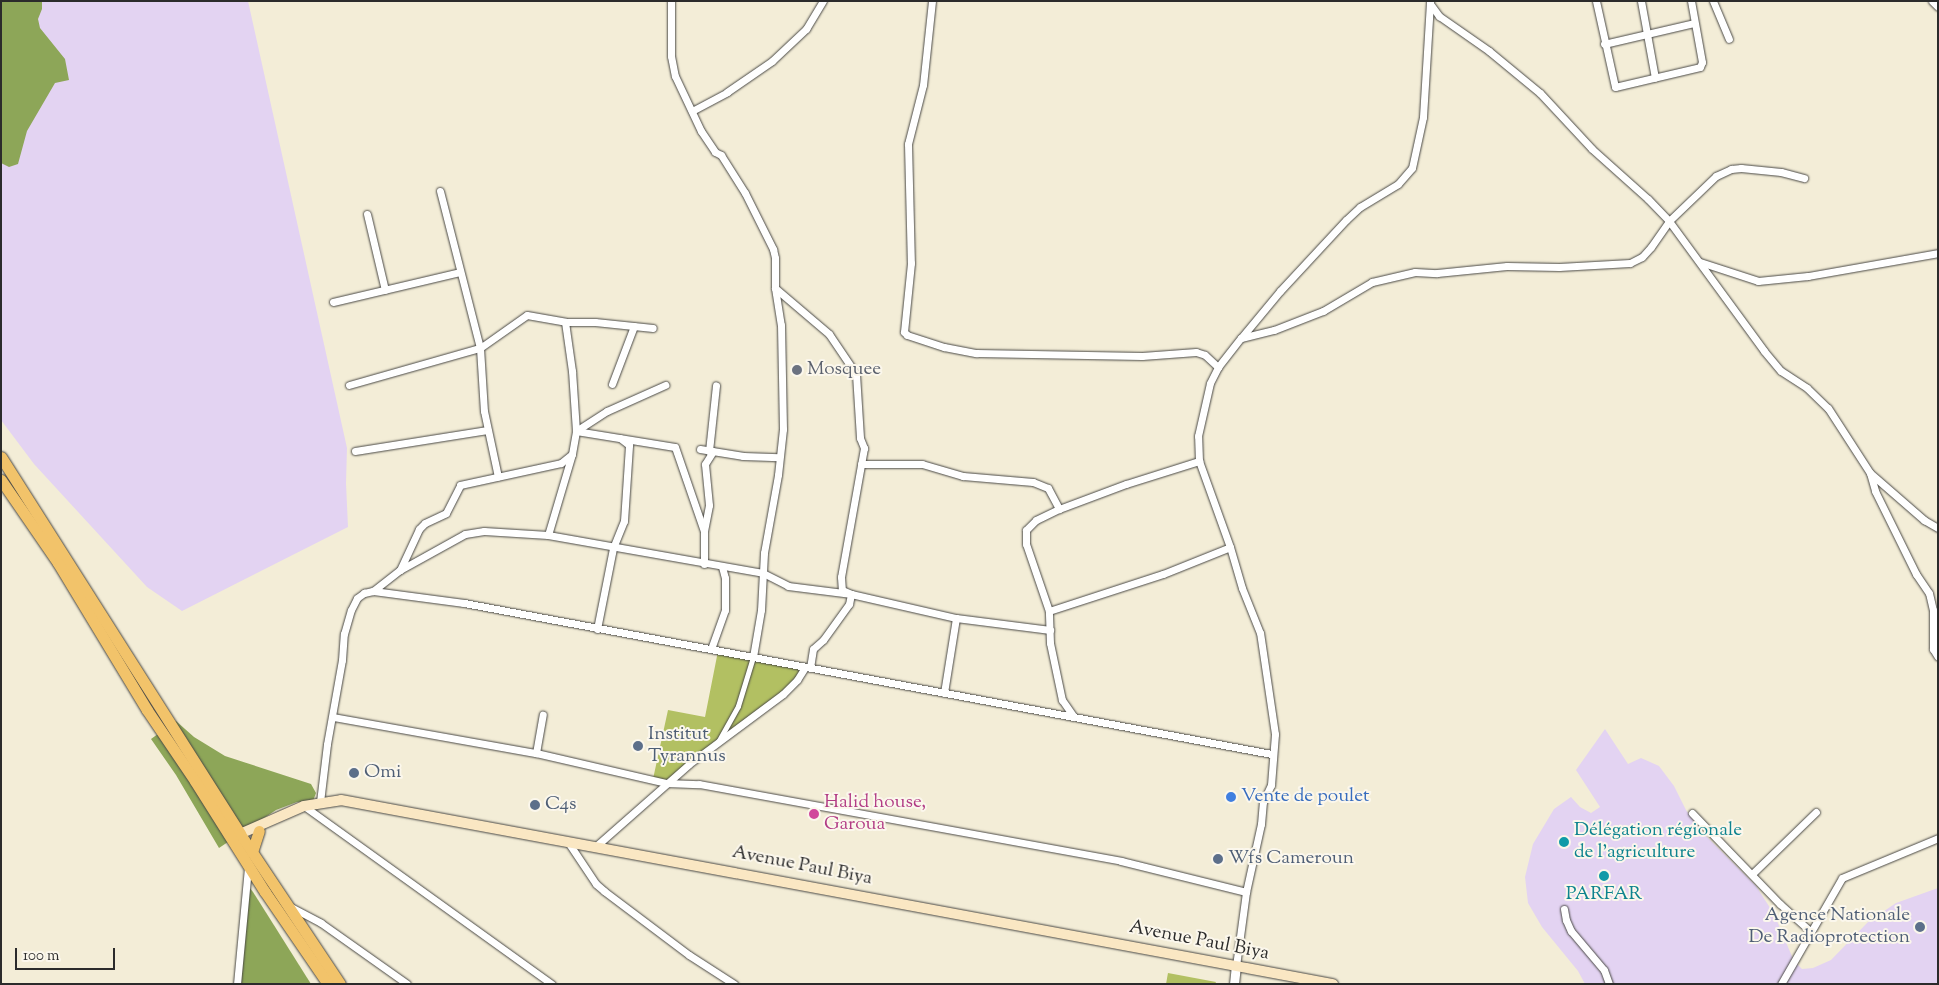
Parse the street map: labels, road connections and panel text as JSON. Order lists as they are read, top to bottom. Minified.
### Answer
{"streets":{"main road":["Avenue Paul Biya"]},"places":["Mosquee","Institut Tyrannus","Omi","Vente de poulet","C4s","Halid house, Garoua","Délégation régionale de l'agriculture","Wfs Cameroun","PARFAR","Agence Nationale De Radioprotection"],"scale_bar":"100 m"}
